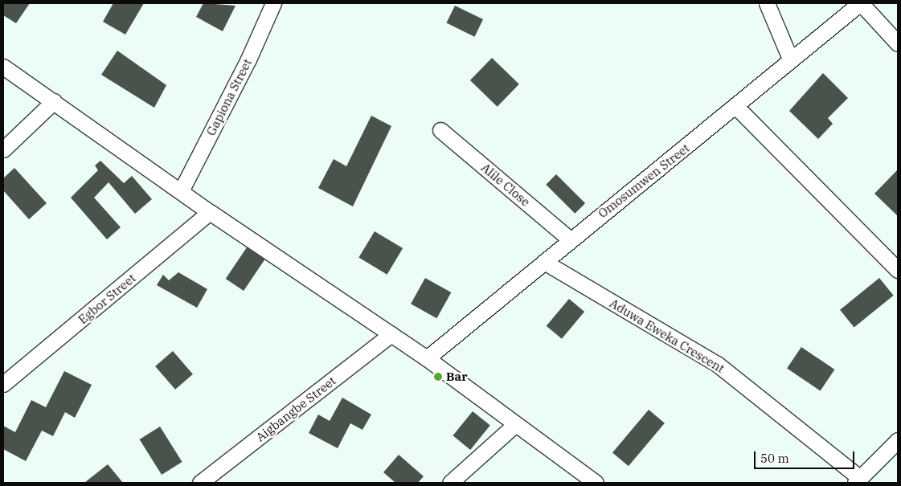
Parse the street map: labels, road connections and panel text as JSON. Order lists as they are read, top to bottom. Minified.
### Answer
{"streets":{"street":["Gapiona Street","Omosumwen Street","Alile Close","Egbor Street","Aduwa Eweka Crescent","Aigbangbe Street"]},"crossings":[["Omosumwen Street","Alile Close"],["Omosumwen Street","Aduwa Eweka Crescent"]],"places":["Bar"],"scale_bar":"50 m"}
